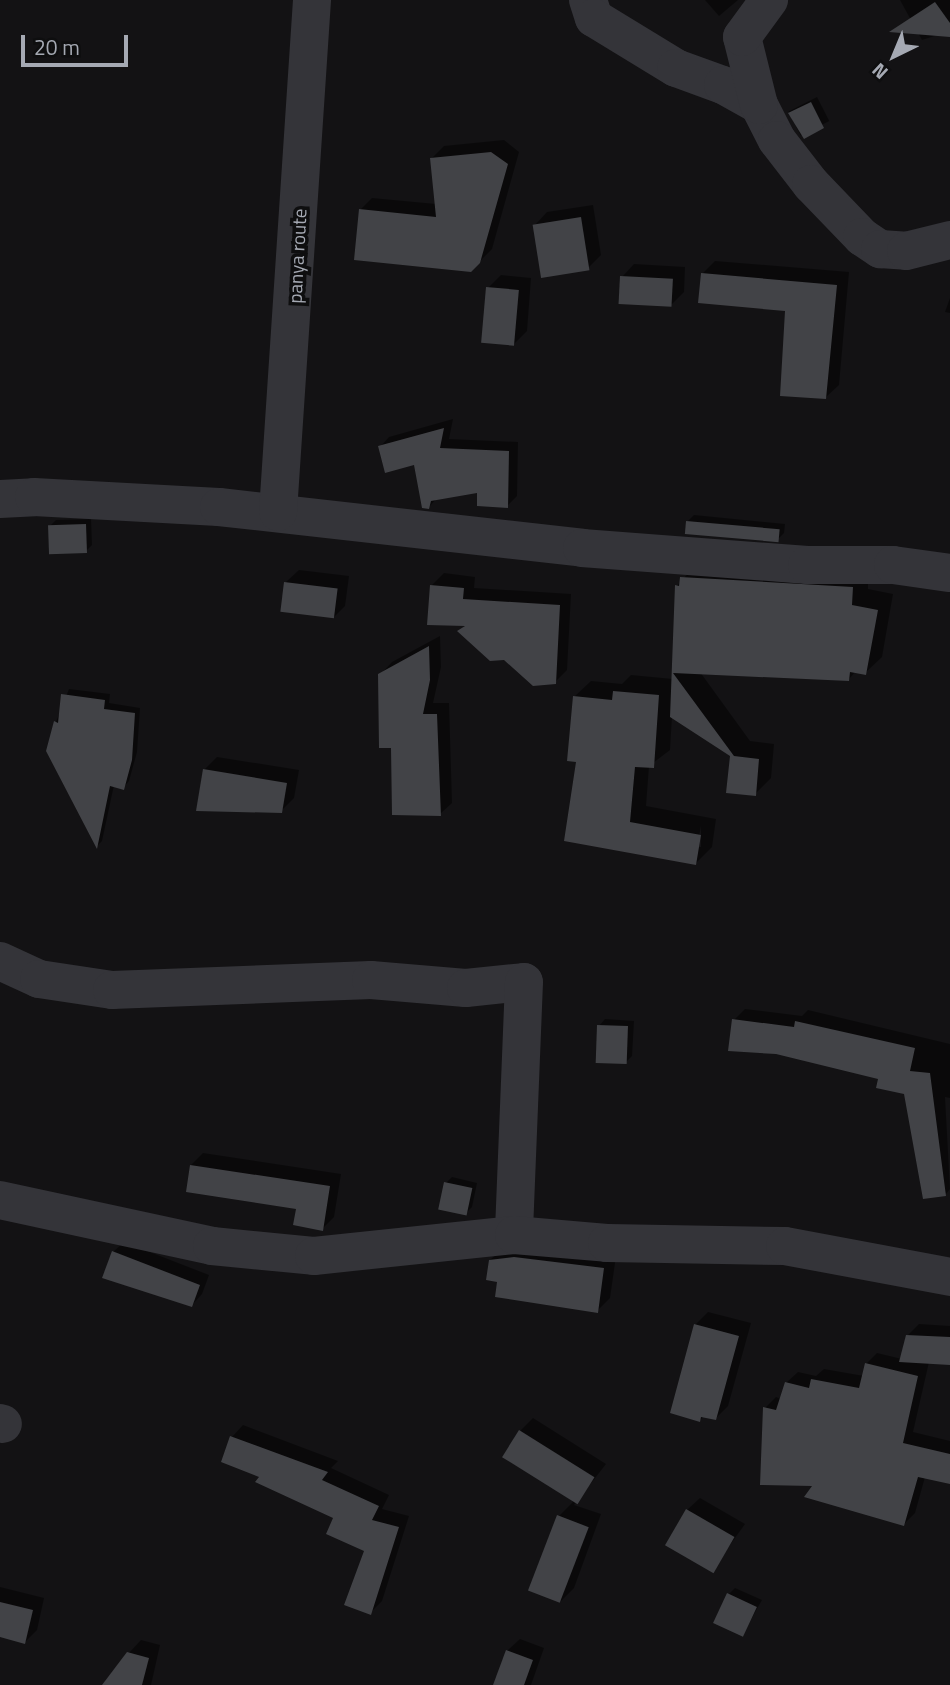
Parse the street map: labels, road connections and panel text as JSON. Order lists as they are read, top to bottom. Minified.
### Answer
{"streets":{"street":["panya route"]},"scale_bar":"20 m","north":"bottom left"}
